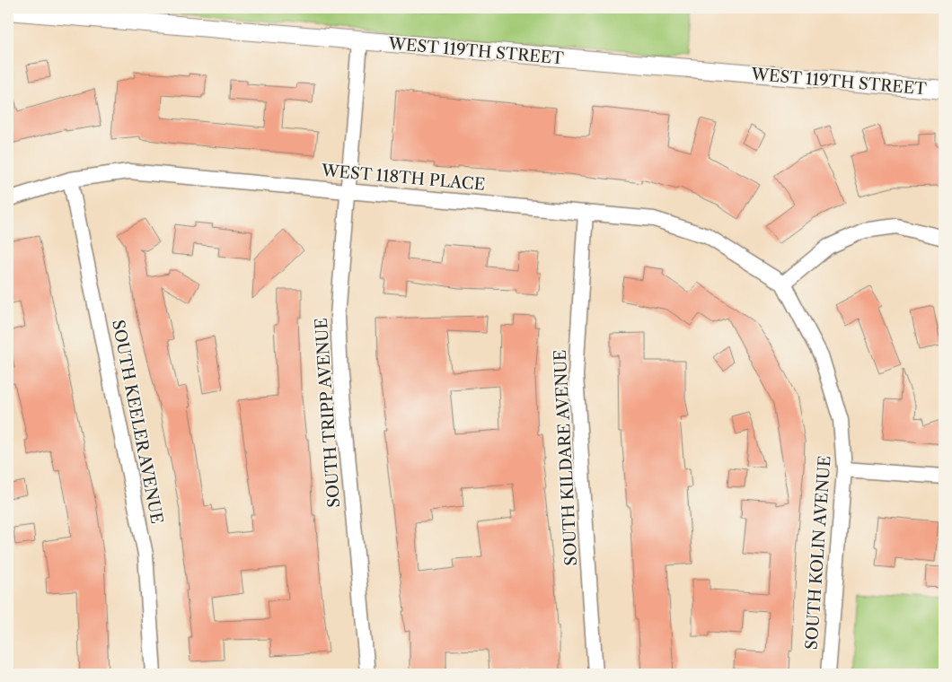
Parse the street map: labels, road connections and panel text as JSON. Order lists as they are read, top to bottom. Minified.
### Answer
{"streets":{"street":["WEST 119TH STREET","WEST 118TH PLACE","SOUTH TRIPP AVENUE","SOUTH KEELER AVENUE","SOUTH KILDARE AVENUE","SOUTH KOLIN AVENUE"]},"crossings":[["WEST 119TH STREET","SOUTH TRIPP AVENUE"],["WEST 118TH PLACE","SOUTH TRIPP AVENUE"],["WEST 118TH PLACE","SOUTH KEELER AVENUE"],["WEST 118TH PLACE","SOUTH KILDARE AVENUE"],["WEST 118TH PLACE","SOUTH KOLIN AVENUE"]]}
